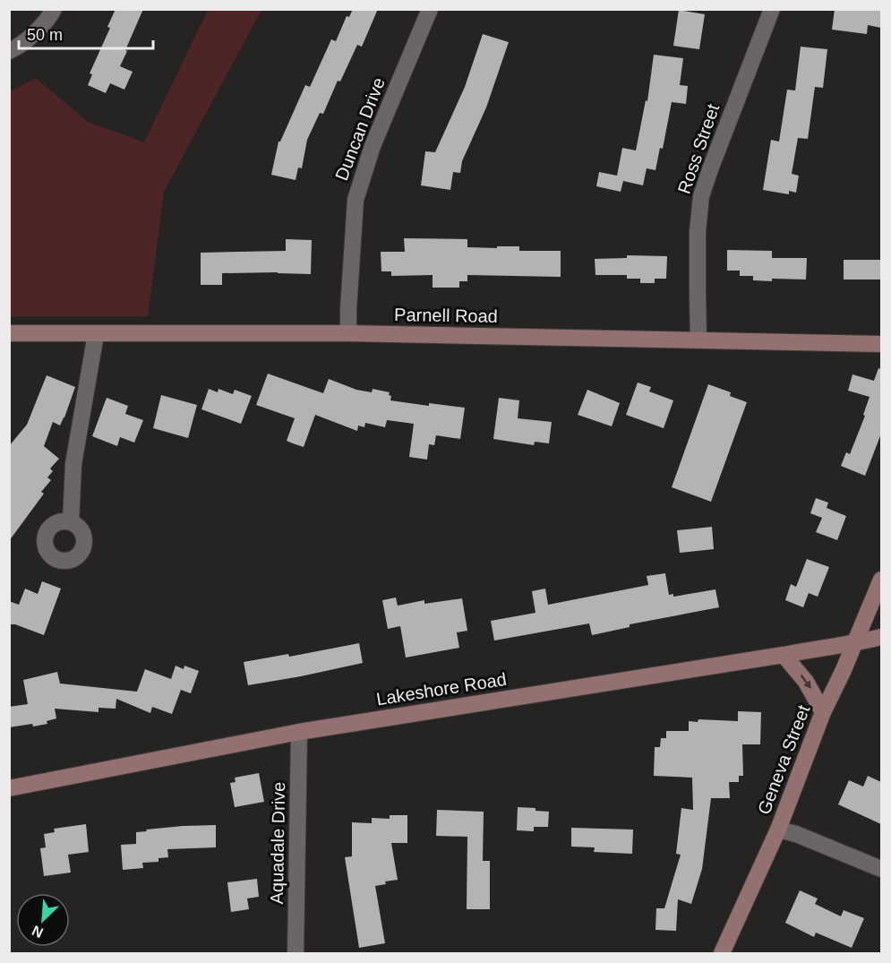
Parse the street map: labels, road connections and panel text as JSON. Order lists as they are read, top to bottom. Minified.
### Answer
{"streets":{"street":["Duncan Drive","Ross Street","Parnell Road","Lakeshore Road","Geneva Street","Aquadale Drive"]},"crossings":[["Duncan Drive","Parnell Road"],["Ross Street","Parnell Road"],["Lakeshore Road","Geneva Street"],["Lakeshore Road","Aquadale Drive"]],"scale_bar":"50 m","north":"bottom left"}
